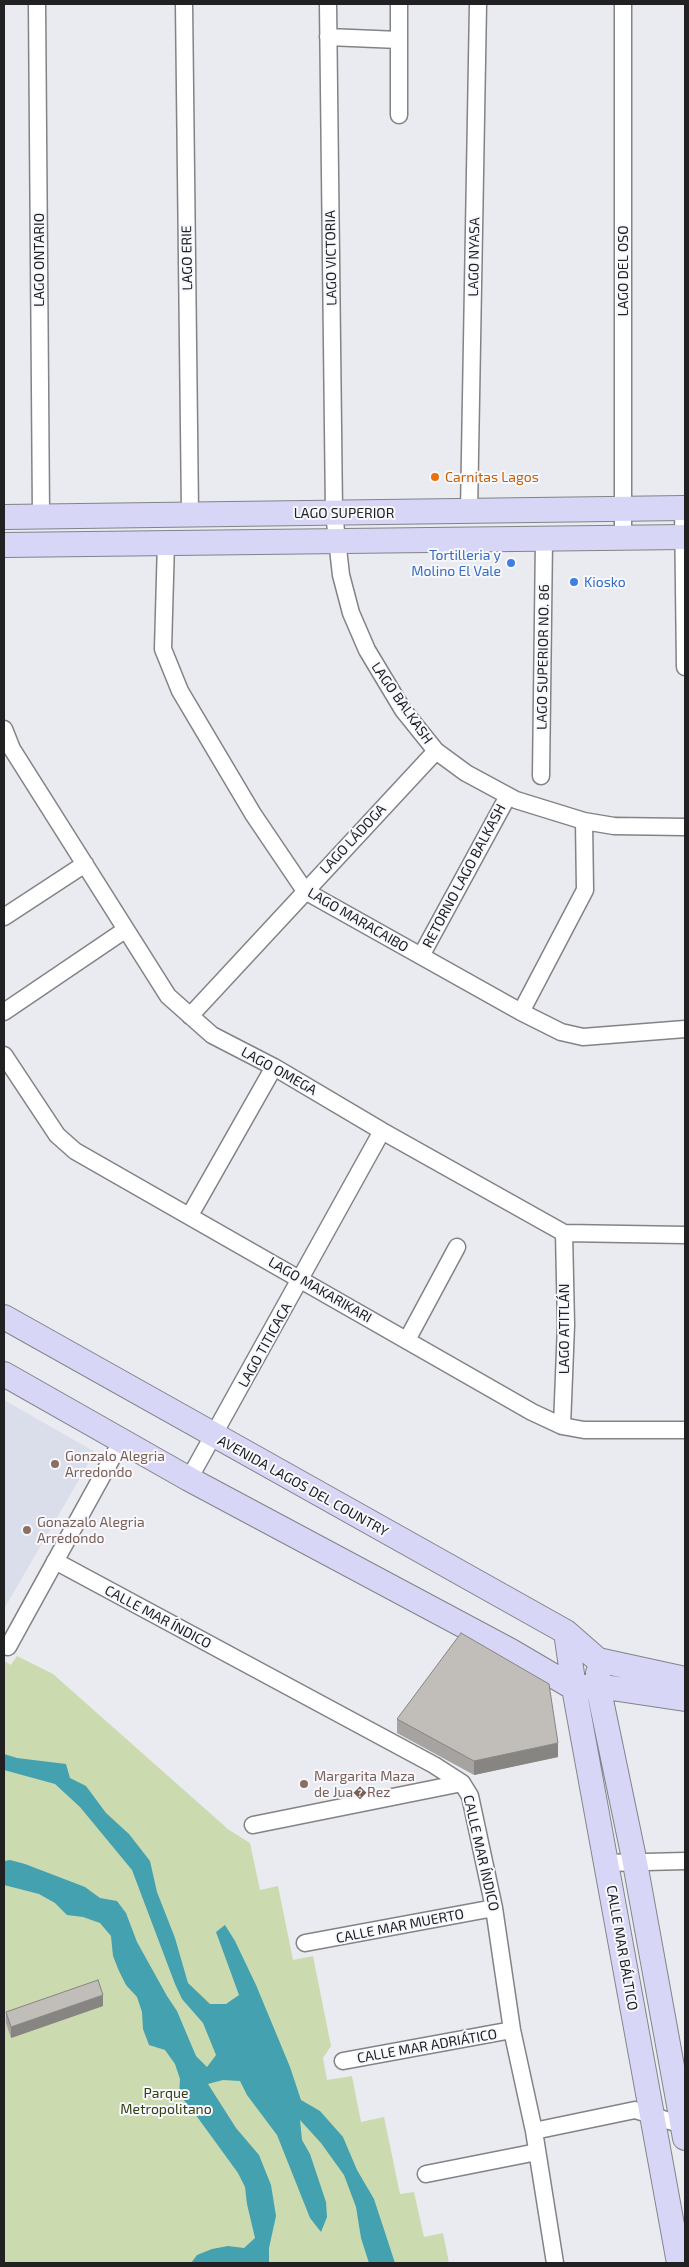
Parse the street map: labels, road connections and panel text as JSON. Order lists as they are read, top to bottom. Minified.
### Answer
{"streets":{"street":["LAGO NYASA","LAGO ERIE","LAGO VICTORIA","LAGO ONTARIO","LAGO DEL OSO","LAGO SUPERIOR","LAGO SUPERIOR NO. 86","LAGO BALKASH","LAGO LÁDOGA","RETORNO LAGO BALKASH","LAGO MARACAIBO","LAGO OMEGA","LAGO MAKARIKARI","LAGO ATITLÁN","LAGO TITICACA","AVENIDA LAGOS DEL COUNTRY","CALLE MAR ÍNDICO","CALLE MAR MUERTO","CALLE MAR BÁLTICO","CALLE MAR ADRIÁTICO"]},"crossings":[["LAGO NYASA","LAGO SUPERIOR"],["LAGO ERIE","LAGO SUPERIOR"],["LAGO VICTORIA","LAGO SUPERIOR"],["LAGO VICTORIA","LAGO BALKASH"],["LAGO ONTARIO","LAGO SUPERIOR"],["LAGO DEL OSO","LAGO SUPERIOR"],["LAGO SUPERIOR","LAGO SUPERIOR NO. 86"],["LAGO SUPERIOR","LAGO BALKASH"],["LAGO SUPERIOR","LAGO MARACAIBO"],["LAGO BALKASH","LAGO LÁDOGA"],["LAGO BALKASH","RETORNO LAGO BALKASH"],["LAGO LÁDOGA","LAGO MARACAIBO"],["LAGO LÁDOGA","LAGO OMEGA"],["RETORNO LAGO BALKASH","LAGO MARACAIBO"],["LAGO OMEGA","LAGO ATITLÁN"],["LAGO OMEGA","LAGO TITICACA"],["LAGO MAKARIKARI","LAGO ATITLÁN"],["LAGO MAKARIKARI","LAGO TITICACA"],["LAGO TITICACA","AVENIDA LAGOS DEL COUNTRY"],["AVENIDA LAGOS DEL COUNTRY","CALLE MAR BÁLTICO"],["CALLE MAR ÍNDICO","CALLE MAR MUERTO"],["CALLE MAR ÍNDICO","CALLE MAR ADRIÁTICO"]],"parks":["Parque Metropolitano"],"places":["Carnitas Lagos","Tortilleria y Molino El Vale","Kiosko","Gonzalo Alegria Arredondo","Gonazalo Alegria Arredondo","Margarita Maza de Jua�Rez"]}
